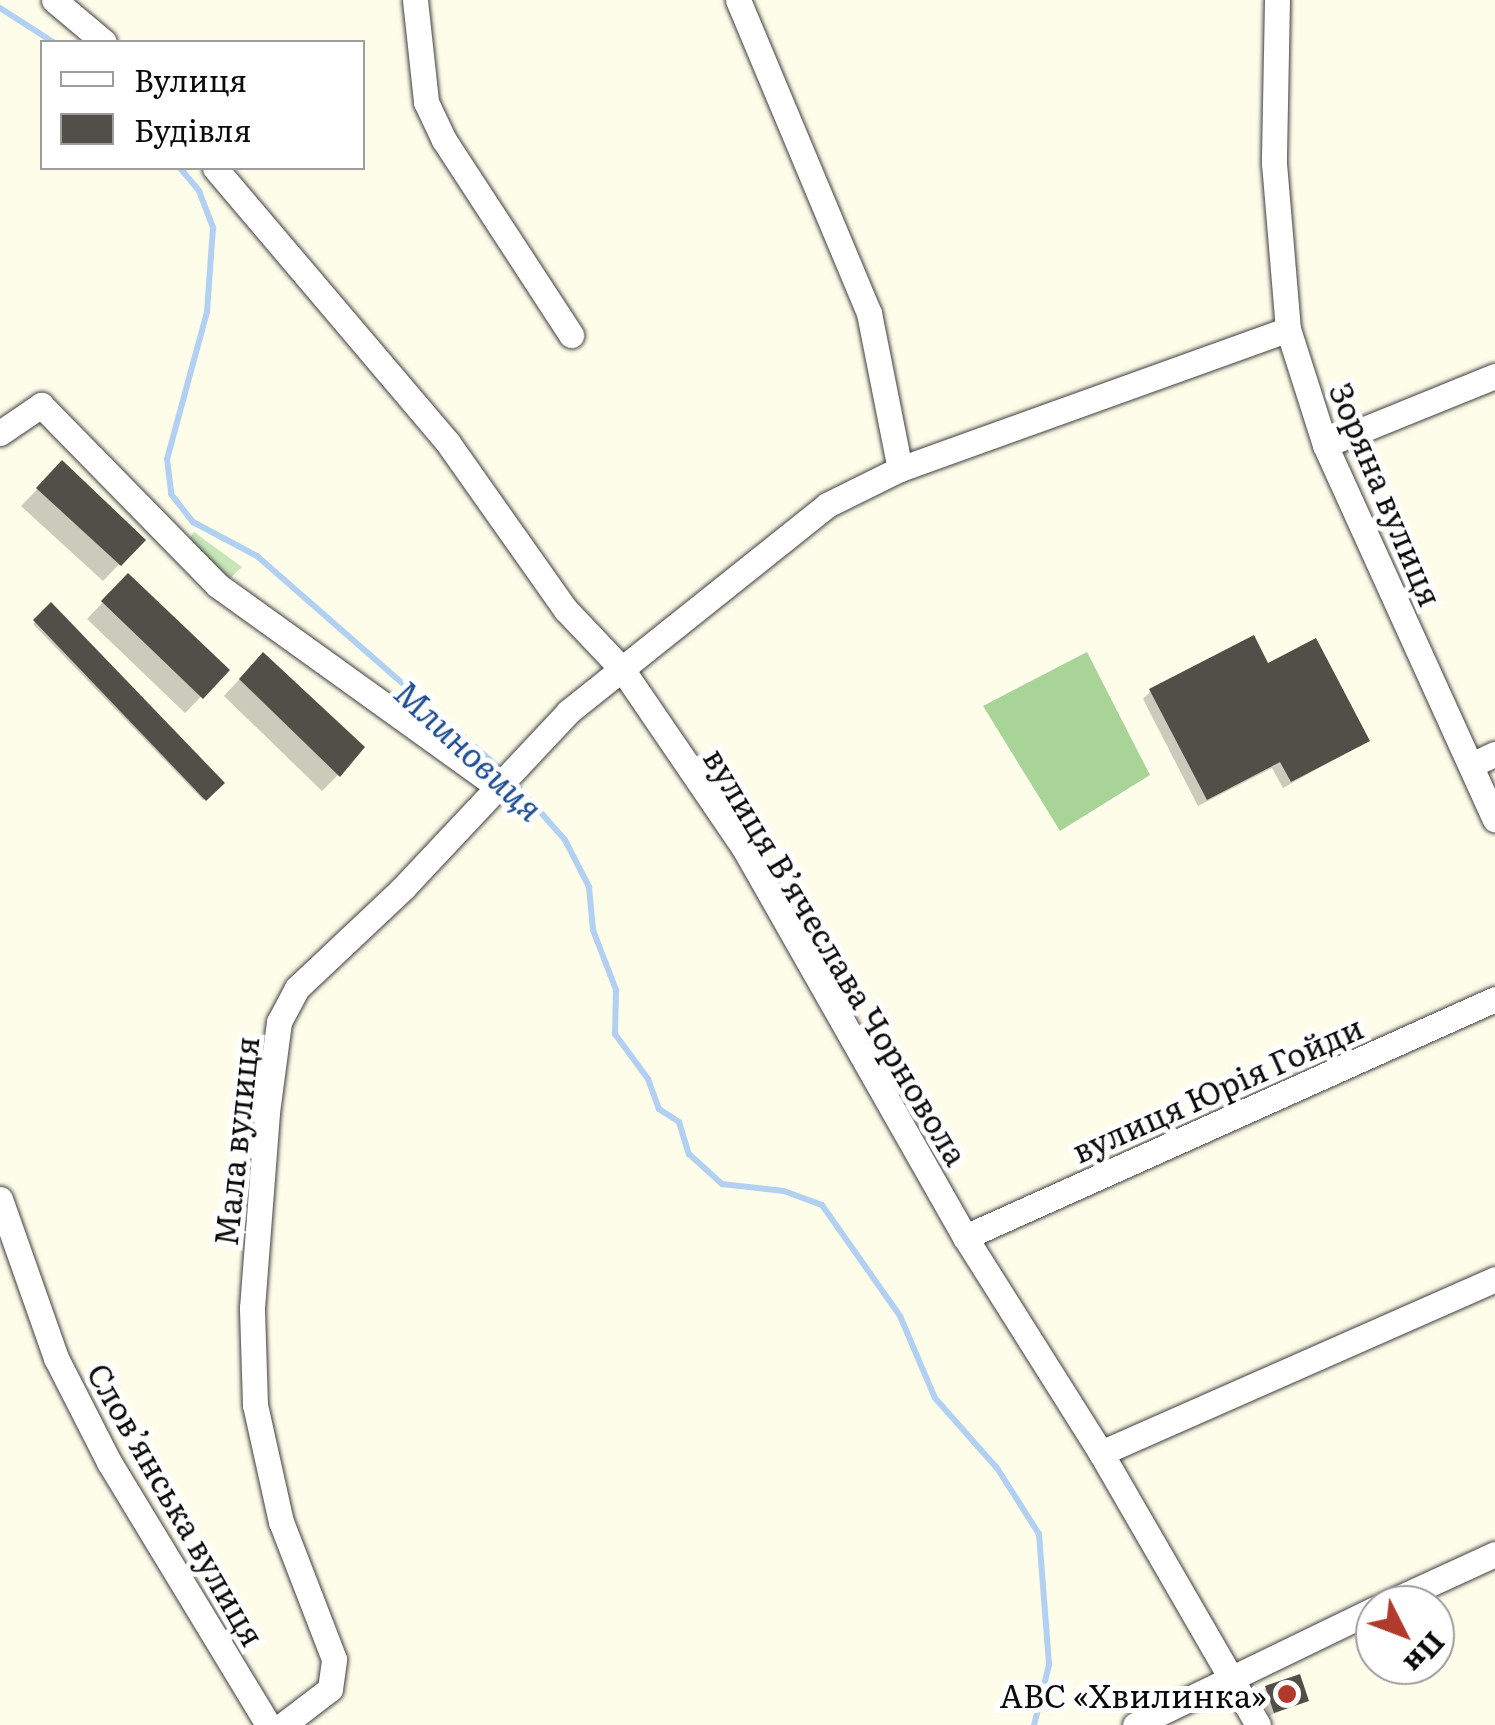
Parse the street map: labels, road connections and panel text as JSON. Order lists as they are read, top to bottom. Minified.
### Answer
{"streets":{"street":["Зоряна вулиця","вулиця Вʼячеслава Чорновола","вулиця Юрія Гойди","Мала вулиця","Словʼянська вулиця"]},"crossings":[["Зоряна вулиця","Мала вулиця"],["вулиця Вʼячеслава Чорновола","вулиця Юрія Гойди"],["вулиця Вʼячеслава Чорновола","Мала вулиця"]],"water":["Млиновиця"],"places":["АВС «Хвилинка»"],"legend":["Вулиця","Будівля"],"north":"bottom right"}
